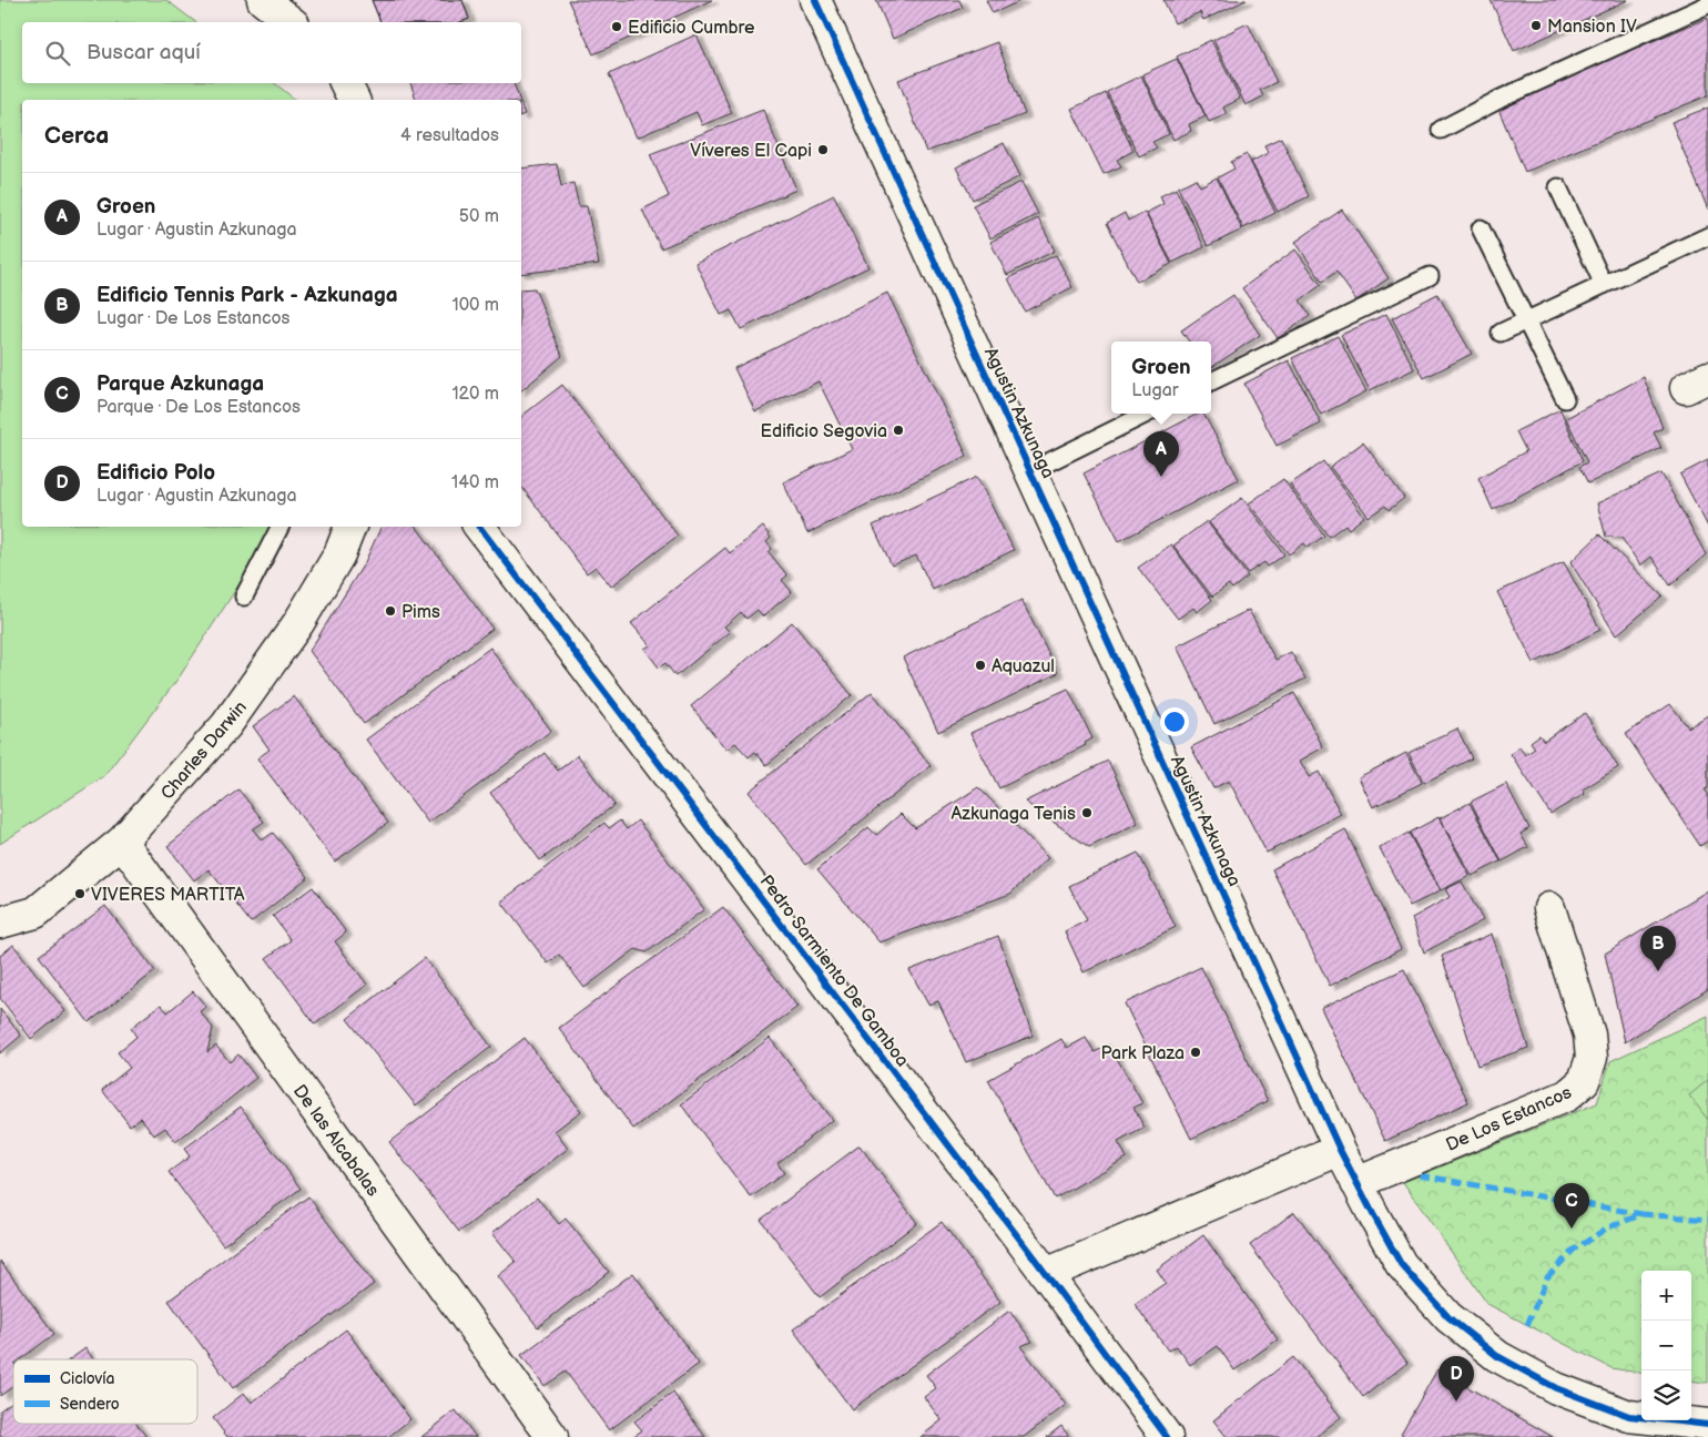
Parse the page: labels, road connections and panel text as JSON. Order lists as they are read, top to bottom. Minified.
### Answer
{"streets":{"street":["Agustin Azkunaga","Charles Darwin","Pedro Sarmiento De Gamboa","De Los Estancos","De las Alcabalas"]},"crossings":[["Agustin Azkunaga","De Los Estancos"],["Charles Darwin","De las Alcabalas"]],"places":["Mansion IV","Edificio Cumbre","Víveres El Capi","Edificio Segovia","Pims","Aquazul","Azkunaga Tenis","VIVERES MARTITA","Park Plaza"],"legend":["Ciclovía","Sendero"],"page":{"search":"Buscar aquí","heading":["Cerca","4 resultados"],"list":[{"mark":"A","name":"Groen","note":"Lugar · Agustin Azkunaga","value":"50 m"},{"mark":"B","name":"Edificio Tennis Park - Azkunaga","note":"Lugar · De Los Estancos","value":"100 m"},{"mark":"C","name":"Parque Azkunaga","note":"Parque · De Los Estancos","value":"120 m"},{"mark":"D","name":"Edificio Polo","note":"Lugar · Agustin Azkunaga","value":"140 m"}],"popup":["Groen","Lugar"],"pins":["A","B","C","D"],"map_buttons":["+","−"]}}
